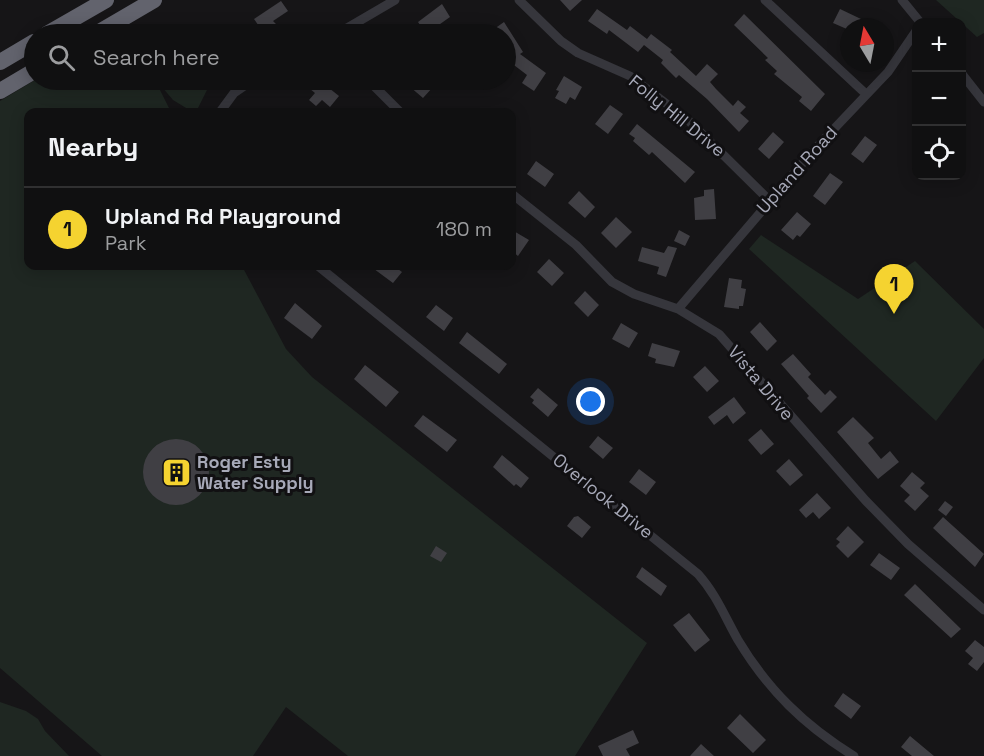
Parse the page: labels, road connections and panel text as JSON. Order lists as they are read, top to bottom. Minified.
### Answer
{"streets":{"street":["Folly Hill Drive","Upland Road","Vista Drive","Overlook Drive"]},"crossings":[["Folly Hill Drive","Upland Road"],["Upland Road","Vista Drive"]],"places":{"building":["Roger Esty Water Supply"]},"north":"top","page":{"map_buttons":["+","−"],"search":"Search here","heading":"Nearby","list":[{"mark":"1","name":"Upland Rd Playground","note":"Park","value":"180 m"}],"pins":"1"}}
